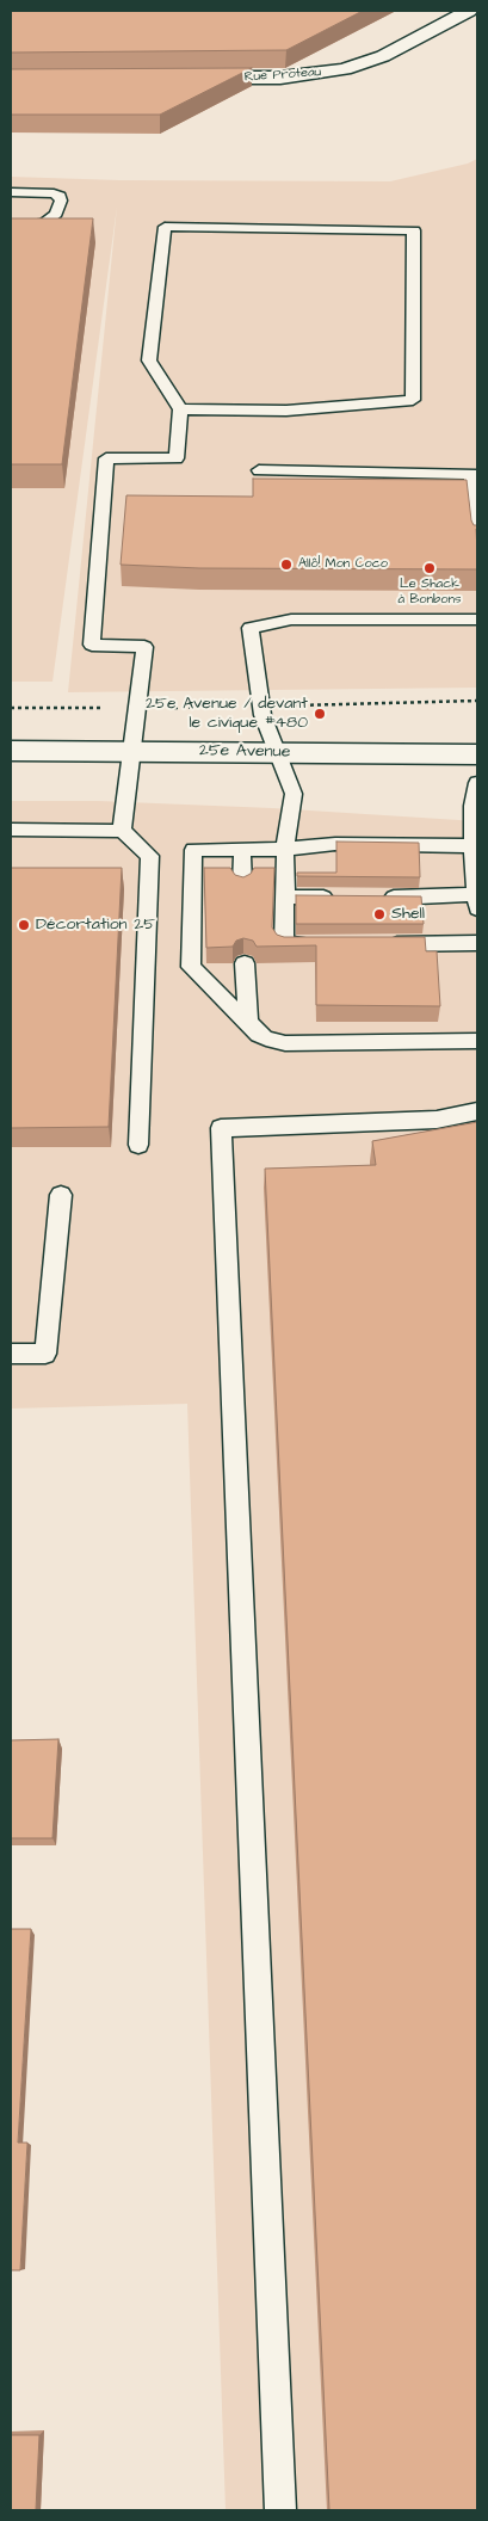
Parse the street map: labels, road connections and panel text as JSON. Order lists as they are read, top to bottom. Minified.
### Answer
{"streets":{"street":["Rue Proteau","25e Avenue"]},"places":["Allô! Mon Coco","Le Shack à Bonbons","25e Avenue / devant le civique #480","Shell","Décortation 25"]}
